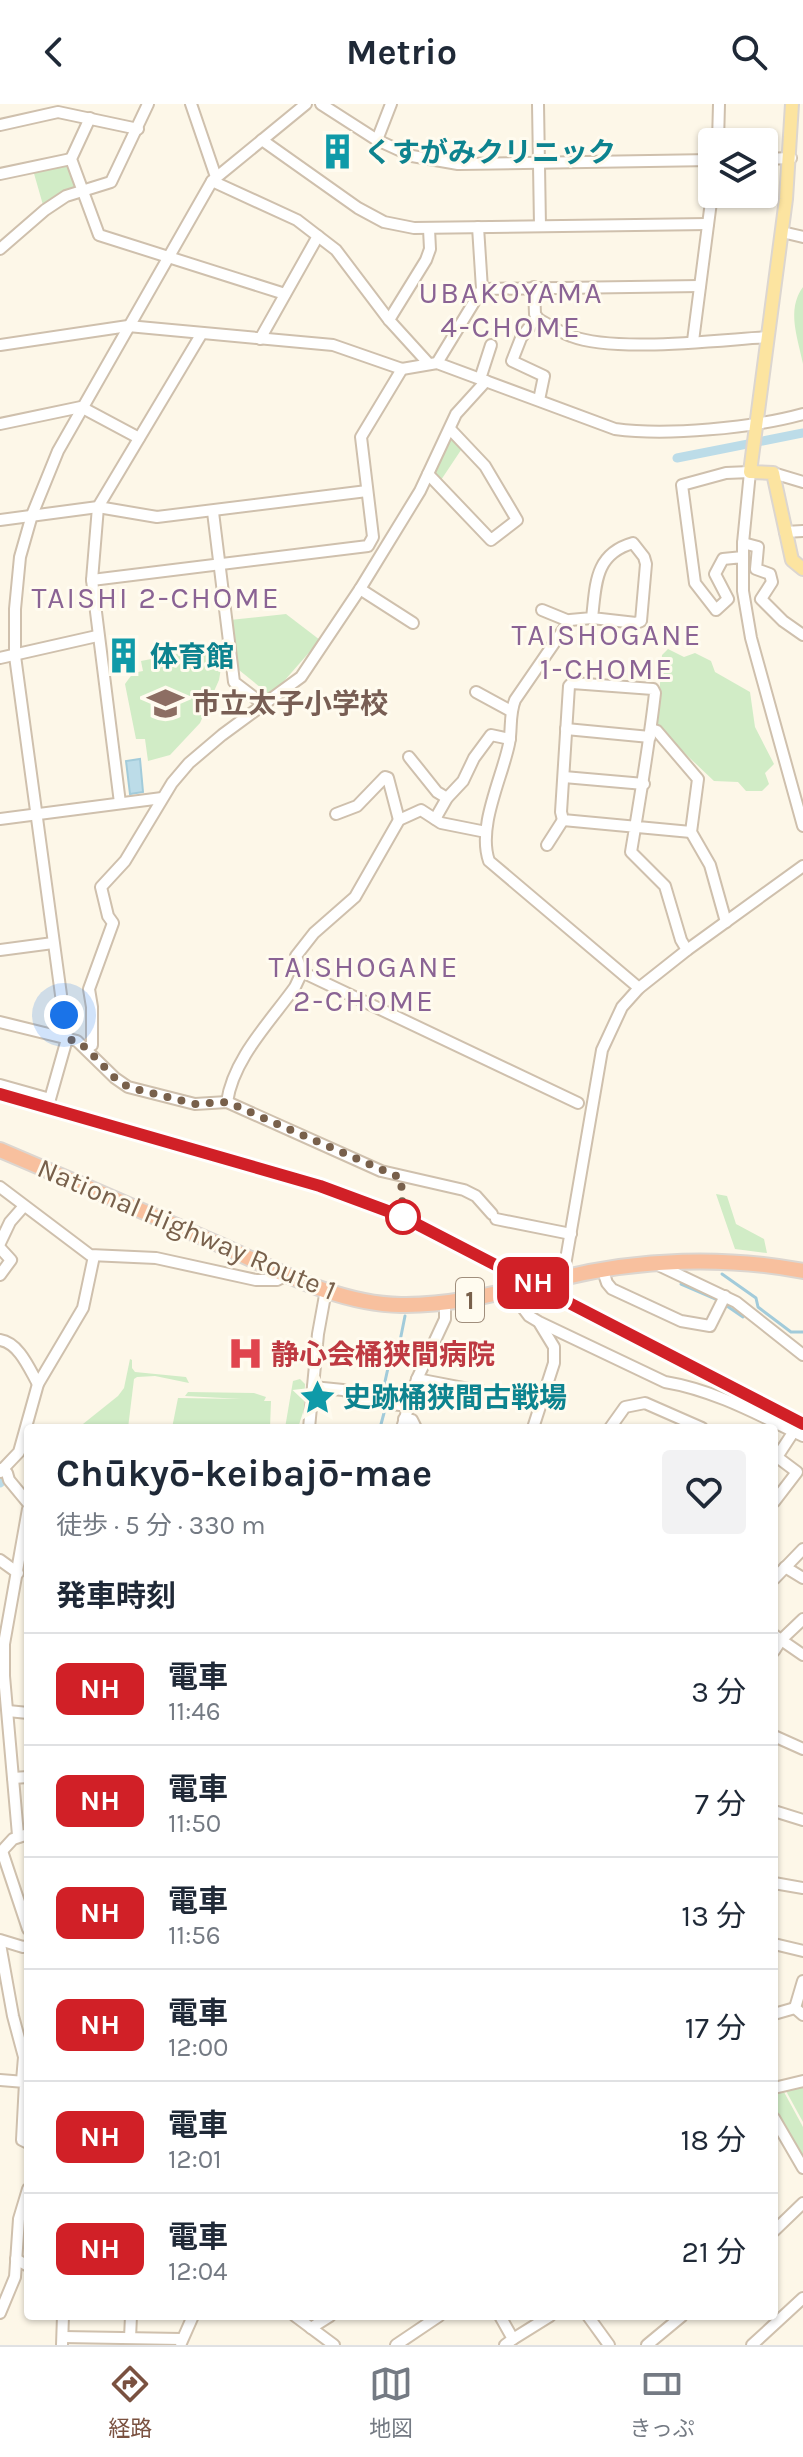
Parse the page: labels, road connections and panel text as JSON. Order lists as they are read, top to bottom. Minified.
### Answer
{"streets":{"highway":["National Highway Route 1","1"]},"districts":["UBAKOYAMA 4-CHOME","TAISHI 2-CHOME","TAISHOGANE 1-CHOME","TAISHOGANE 2-CHOME"],"places":{"building":["くすがみクリニック","体育館"],"school or university":["市立太子小学校"],"hospital":["静心会桶狭間病院"],"place":["史跡桶狭間古戦場"]},"page":{"header":"Metrio","on_map":"NH","heading":[["Chūkyō-keibajō-mae","徒歩 · 5 分 · 330 m"],"発車時刻"],"list":[{"mark":"NH","name":"電車","note":"11:46","value":"3 分"},{"mark":"NH","name":"電車","note":"11:50","value":"7 分"},{"mark":"NH","name":"電車","note":"11:56","value":"13 分"},{"mark":"NH","name":"電車","note":"12:00","value":"17 分"},{"mark":"NH","name":"電車","note":"12:01","value":"18 分"},{"mark":"NH","name":"電車","note":"12:04","value":"21 分"}],"tabs":["経路","地図","きっぷ"]}}
